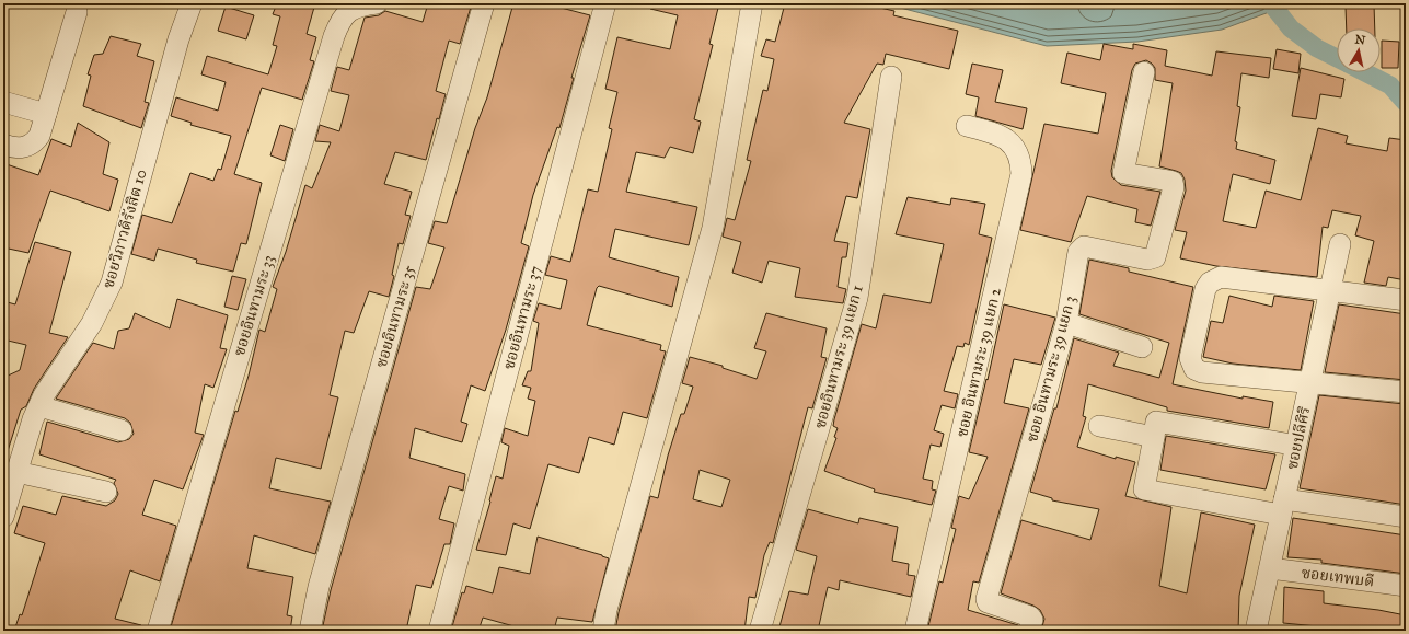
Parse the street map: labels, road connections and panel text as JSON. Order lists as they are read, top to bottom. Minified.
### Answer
{"streets":{"street":["ซอยวิภาวดีรังสิต 10","ซอยอินทามระ 33","ซอยอินทามระ 35","ซอยอินทามระ 37","ซอยอินทามระ 39 แยก 1","ซอย อินทามระ 39 แยก 2","ซอย อินทามระ 39 แยก 3","ซอยปลีศิริ","ซอยเทพบดี"]},"crossings":[["ซอยปลีศิริ","ซอยเทพบดี"]],"north":"top"}
